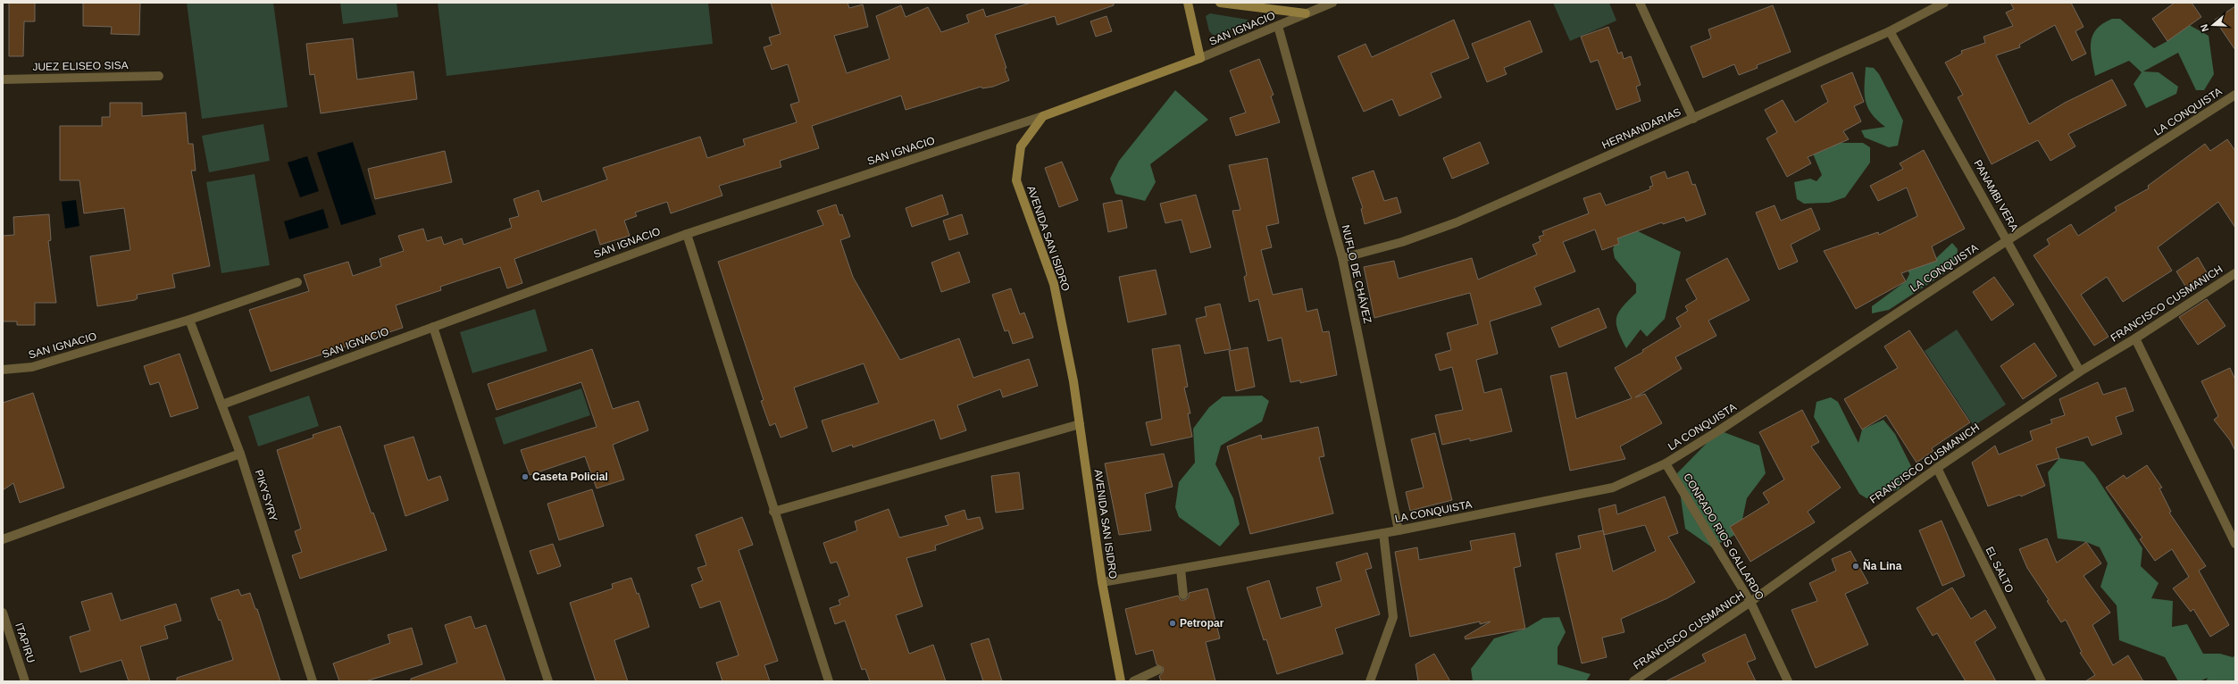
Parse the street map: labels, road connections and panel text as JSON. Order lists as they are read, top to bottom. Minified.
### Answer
{"streets":{"main road":["AVENIDA SAN ISIDRO"],"street":["SAN IGNACIO","JUEZ ELISEO SISA","LA CONQUISTA","HERNANDARIAS","PANAMBI VERA","NUFLO DE CHÁVEZ","FRANCISCO CUSMANICH","PIKYSYRY","CONRADO RIOS GALLARDO","EL SALTO","ITAPIRU"]},"crossings":[["SAN IGNACIO","AVENIDA SAN ISIDRO"],["SAN IGNACIO","NUFLO DE CHÁVEZ"],["SAN IGNACIO","PIKYSYRY"],["LA CONQUISTA","PANAMBI VERA"],["LA CONQUISTA","AVENIDA SAN ISIDRO"],["LA CONQUISTA","NUFLO DE CHÁVEZ"],["LA CONQUISTA","CONRADO RIOS GALLARDO"],["HERNANDARIAS","PANAMBI VERA"],["HERNANDARIAS","NUFLO DE CHÁVEZ"],["PANAMBI VERA","FRANCISCO CUSMANICH"],["FRANCISCO CUSMANICH","CONRADO RIOS GALLARDO"],["FRANCISCO CUSMANICH","EL SALTO"]],"places":["Caseta Policial","Ña Lina","Petropar"],"north":"left"}
